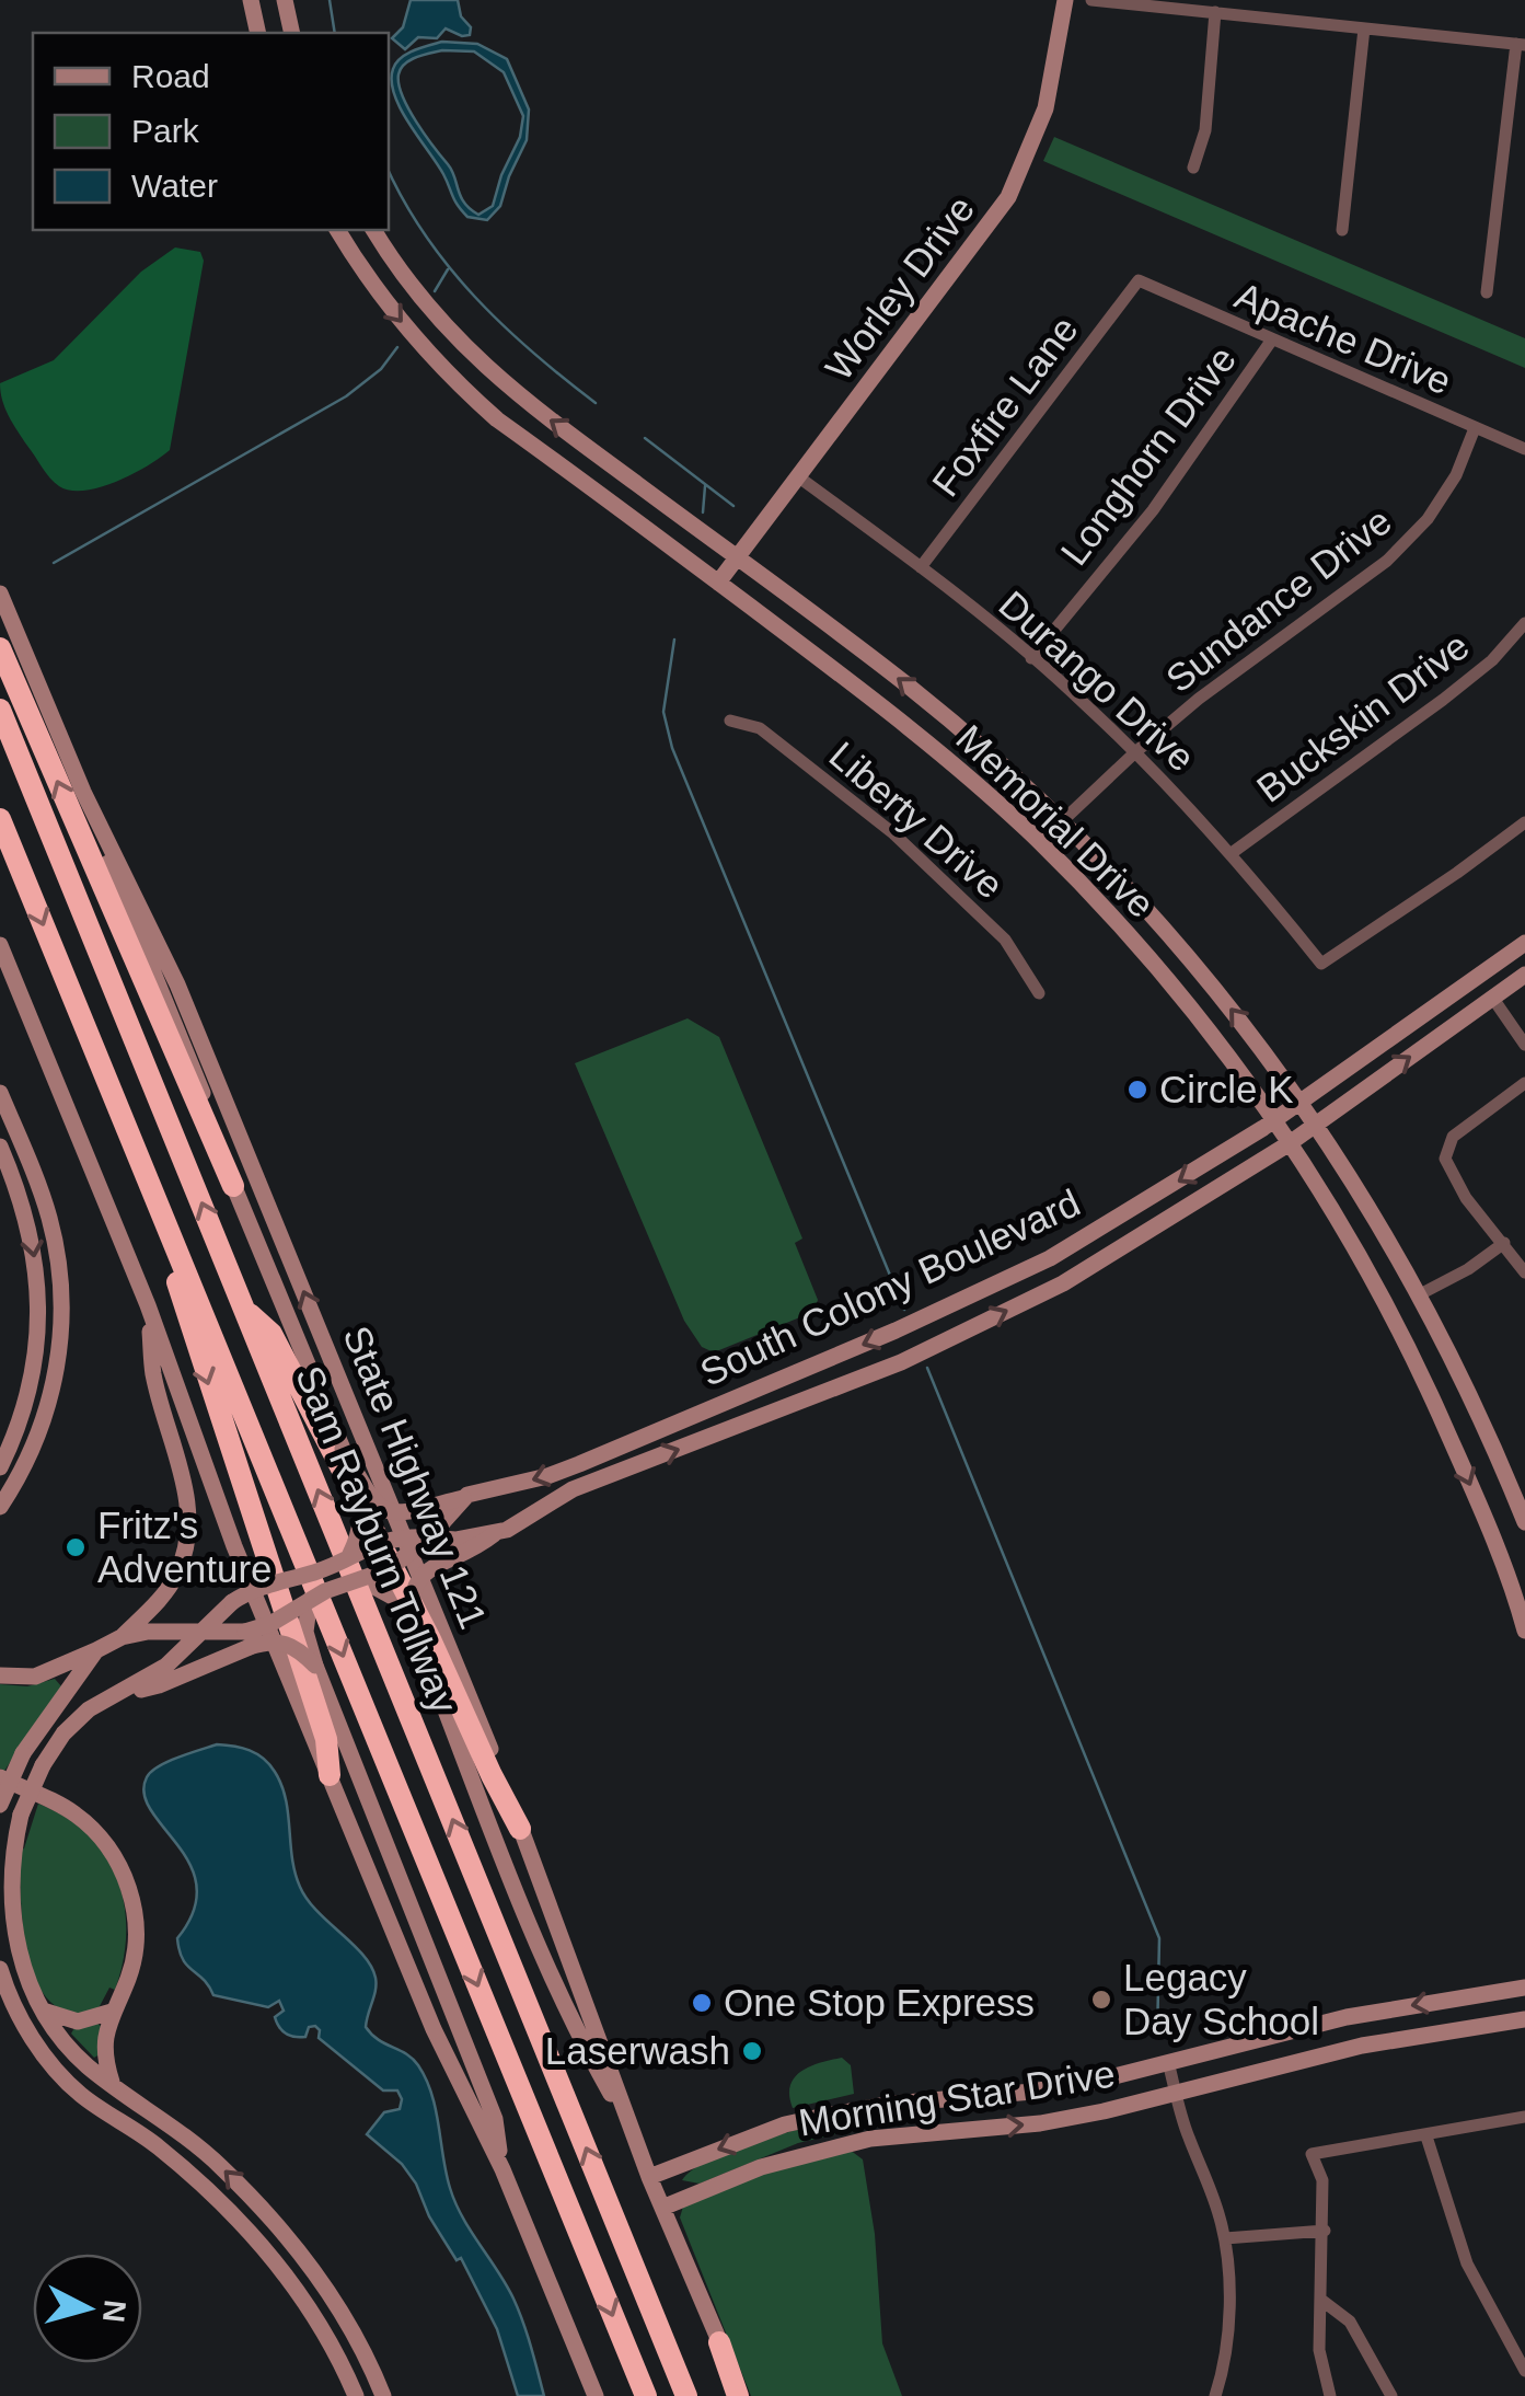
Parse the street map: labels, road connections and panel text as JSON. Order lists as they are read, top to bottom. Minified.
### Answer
{"streets":{"highway":["Sam Rayburn Tollway"],"main road":["Worley Drive","Memorial Drive","South Colony Boulevard","State Highway 121","Morning Star Drive"],"street":["Apache Drive","Foxfire Lane","Longhorn Drive","Sundance Drive","Durango Drive","Buckskin Drive","Liberty Drive"]},"crossings":[["Worley Drive","Durango Drive"],["Worley Drive","Memorial Drive"],["Apache Drive","Foxfire Lane"],["Apache Drive","Longhorn Drive"],["Apache Drive","Sundance Drive"],["Foxfire Lane","Durango Drive"],["Longhorn Drive","Durango Drive"],["Sundance Drive","Durango Drive"],["Sundance Drive","Memorial Drive"],["Durango Drive","Buckskin Drive"],["Memorial Drive","South Colony Boulevard"],["State Highway 121","Morning Star Drive"]],"places":["Circle K","Fritz's Adventure","Legacy Day School","One Stop Express","Laserwash"],"legend":["Road","Park","Water"],"north":"right"}
